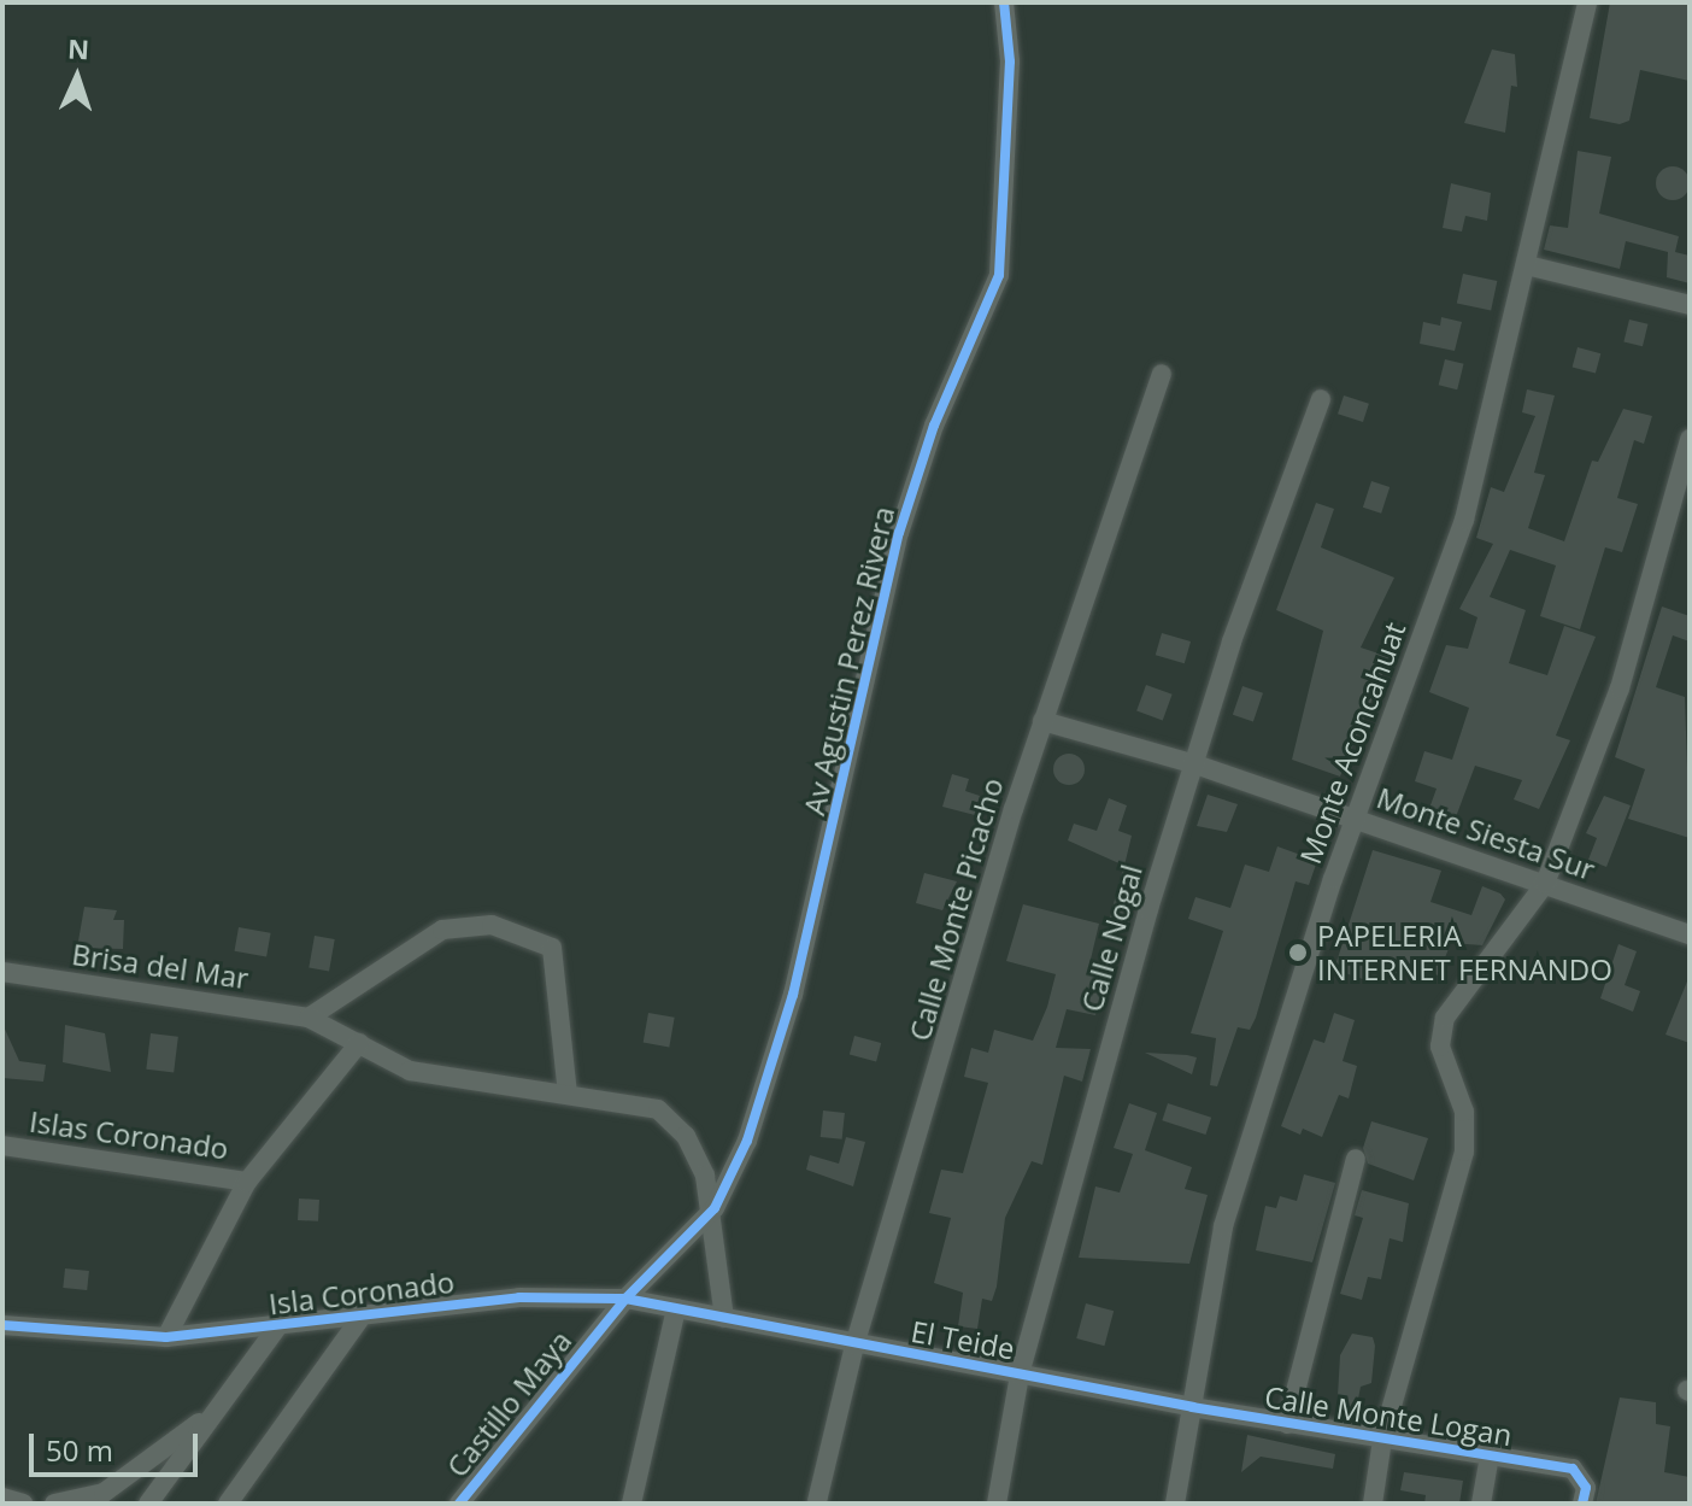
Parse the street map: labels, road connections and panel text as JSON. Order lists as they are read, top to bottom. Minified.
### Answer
{"streets":{"street":["Av Agustin Perez Rivera","Monte Aconcahuat","Monte Siesta Sur","Calle Monte Picacho","Calle Nogal","Brisa del Mar","Islas Coronado","Isla Coronado","El Teide","Castillo Maya","Calle Monte Logan"]},"crossings":[["Av Agustin Perez Rivera","Brisa del Mar"],["Av Agustin Perez Rivera","Castillo Maya"],["Monte Aconcahuat","Monte Siesta Sur"],["Monte Aconcahuat","El Teide"],["Monte Aconcahuat","Calle Monte Logan"],["Monte Siesta Sur","Calle Monte Picacho"],["Monte Siesta Sur","Calle Nogal"],["Calle Monte Picacho","El Teide"],["Calle Nogal","El Teide"],["Brisa del Mar","Isla Coronado"],["Brisa del Mar","El Teide"],["Brisa del Mar","Castillo Maya"],["Isla Coronado","El Teide"],["Isla Coronado","Castillo Maya"],["El Teide","Calle Monte Logan"]],"places":["PAPELERIA INTERNET FERNANDO"],"scale_bar":"50 m","north":"top"}
